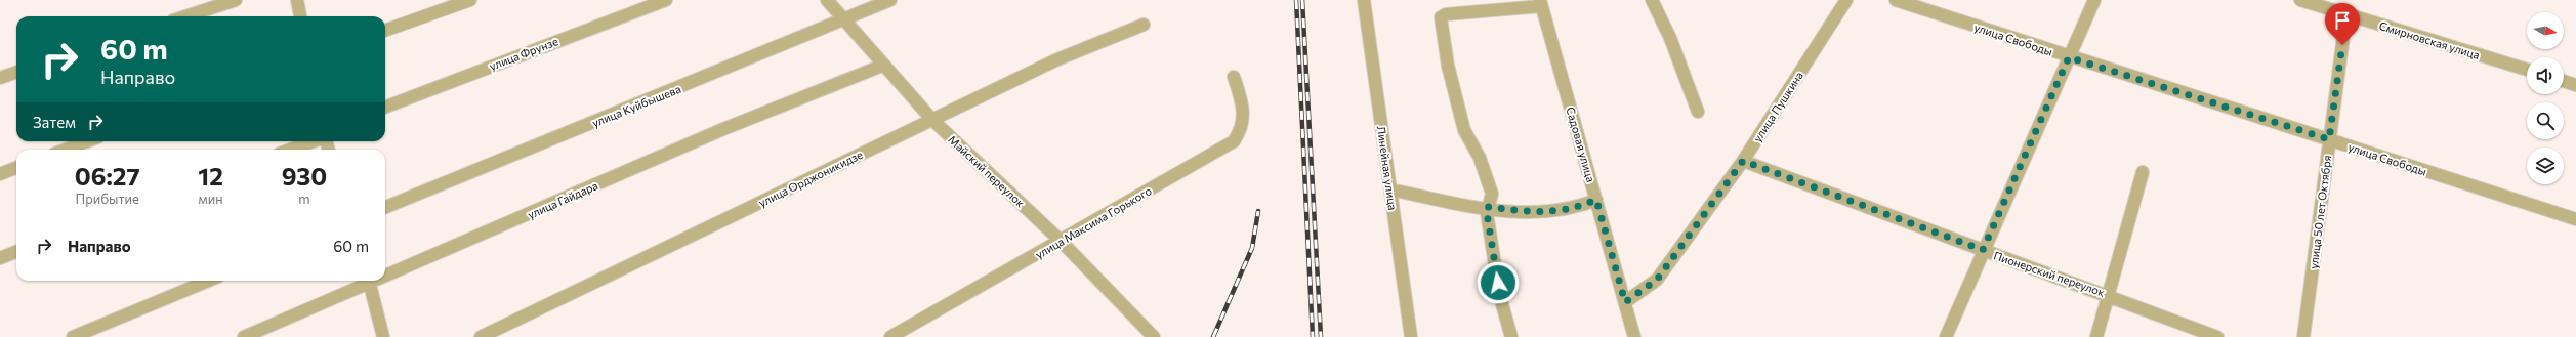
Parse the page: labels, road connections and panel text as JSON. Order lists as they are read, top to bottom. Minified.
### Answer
{"streets":{"street":["улица Свободы","Смирновская улица","улица Фрунзе","улица Куйбышева","улица Пушкина","Садовая улица","Линейная улица","Майский переулок","улица Орджоникидзе","улица Гайдара","улица 50 лет Октября","улица Максима Горького","Пионерский переулок"]},"crossings":[["улица Свободы","улица 50 лет Октября"],["Смирновская улица","улица 50 лет Октября"],["улица Куйбышева","Майский переулок"],["улица Пушкина","Садовая улица"],["улица Пушкина","Пионерский переулок"],["Майский переулок","улица Орджоникидзе"],["Майский переулок","улица Гайдара"],["Майский переулок","улица Максима Горького"]],"north":"right","page":{"turn":["60 m","Направо"],"then":"Затем","eta":["06:27","Прибытие","12","мин","930","m"],"list":[{"name":"Направо","value":"60 m"}]}}
